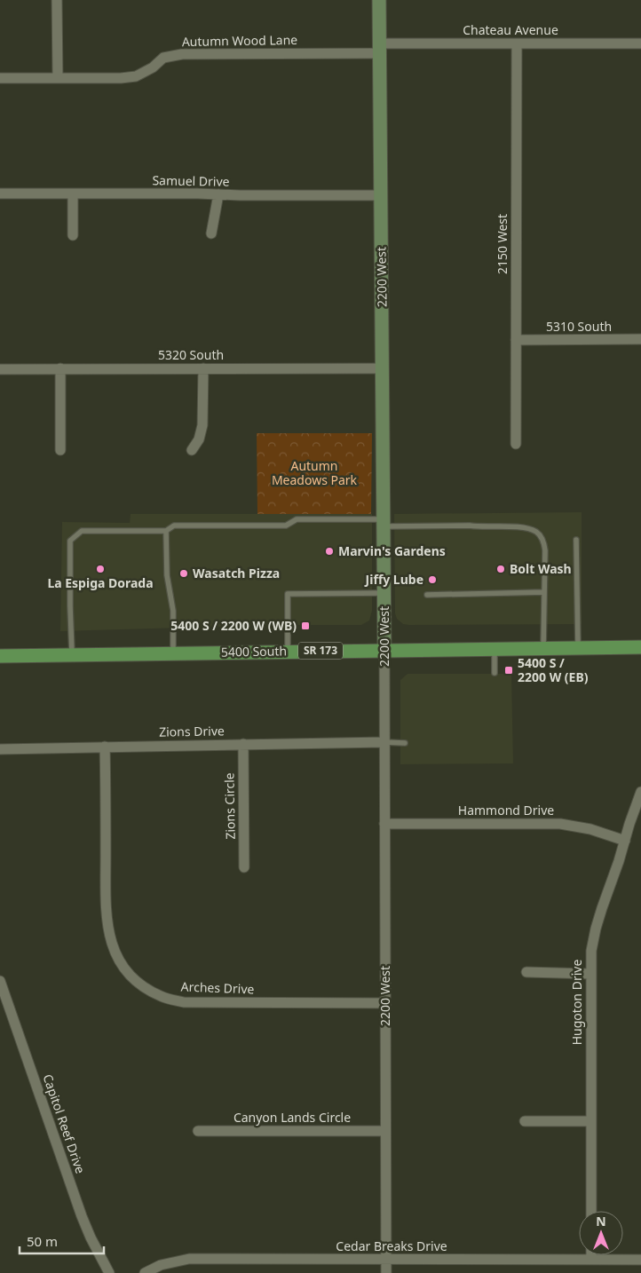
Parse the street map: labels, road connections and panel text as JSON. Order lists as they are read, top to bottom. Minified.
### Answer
{"streets":{"main road":["SR 173","5400 South"],"street":["Chateau Avenue","Autumn Wood Lane","Samuel Drive","2150 West","2200 West","5310 South","5320 South","Zions Drive","Zions Circle","Hammond Drive","Arches Drive","Hugoton Drive","Canyon Lands Circle","Capitol Reef Drive","Cedar Breaks Drive"]},"crossings":[["Chateau Avenue","Autumn Wood Lane"],["Chateau Avenue","2150 West"],["Chateau Avenue","2200 West"],["Autumn Wood Lane","2200 West"],["Samuel Drive","2200 West"],["2150 West","5310 South"],["2200 West","5320 South"],["2200 West","5400 South"],["2200 West","Zions Drive"],["2200 West","Hammond Drive"],["2200 West","Arches Drive"],["2200 West","Canyon Lands Circle"],["2200 West","Cedar Breaks Drive"],["Zions Drive","Zions Circle"],["Zions Drive","Arches Drive"],["Hammond Drive","Hugoton Drive"]],"parks":["Autumn Meadows Park"],"places":{"other":["Marvin's Gardens","La Espiga Dorada","Bolt Wash","Wasatch Pizza","Jiffy Lube"],"transit":["5400 S / 2200 W (WB)","5400 S / 2200 W (EB)"]},"scale_bar":"50 m","north":"top"}
